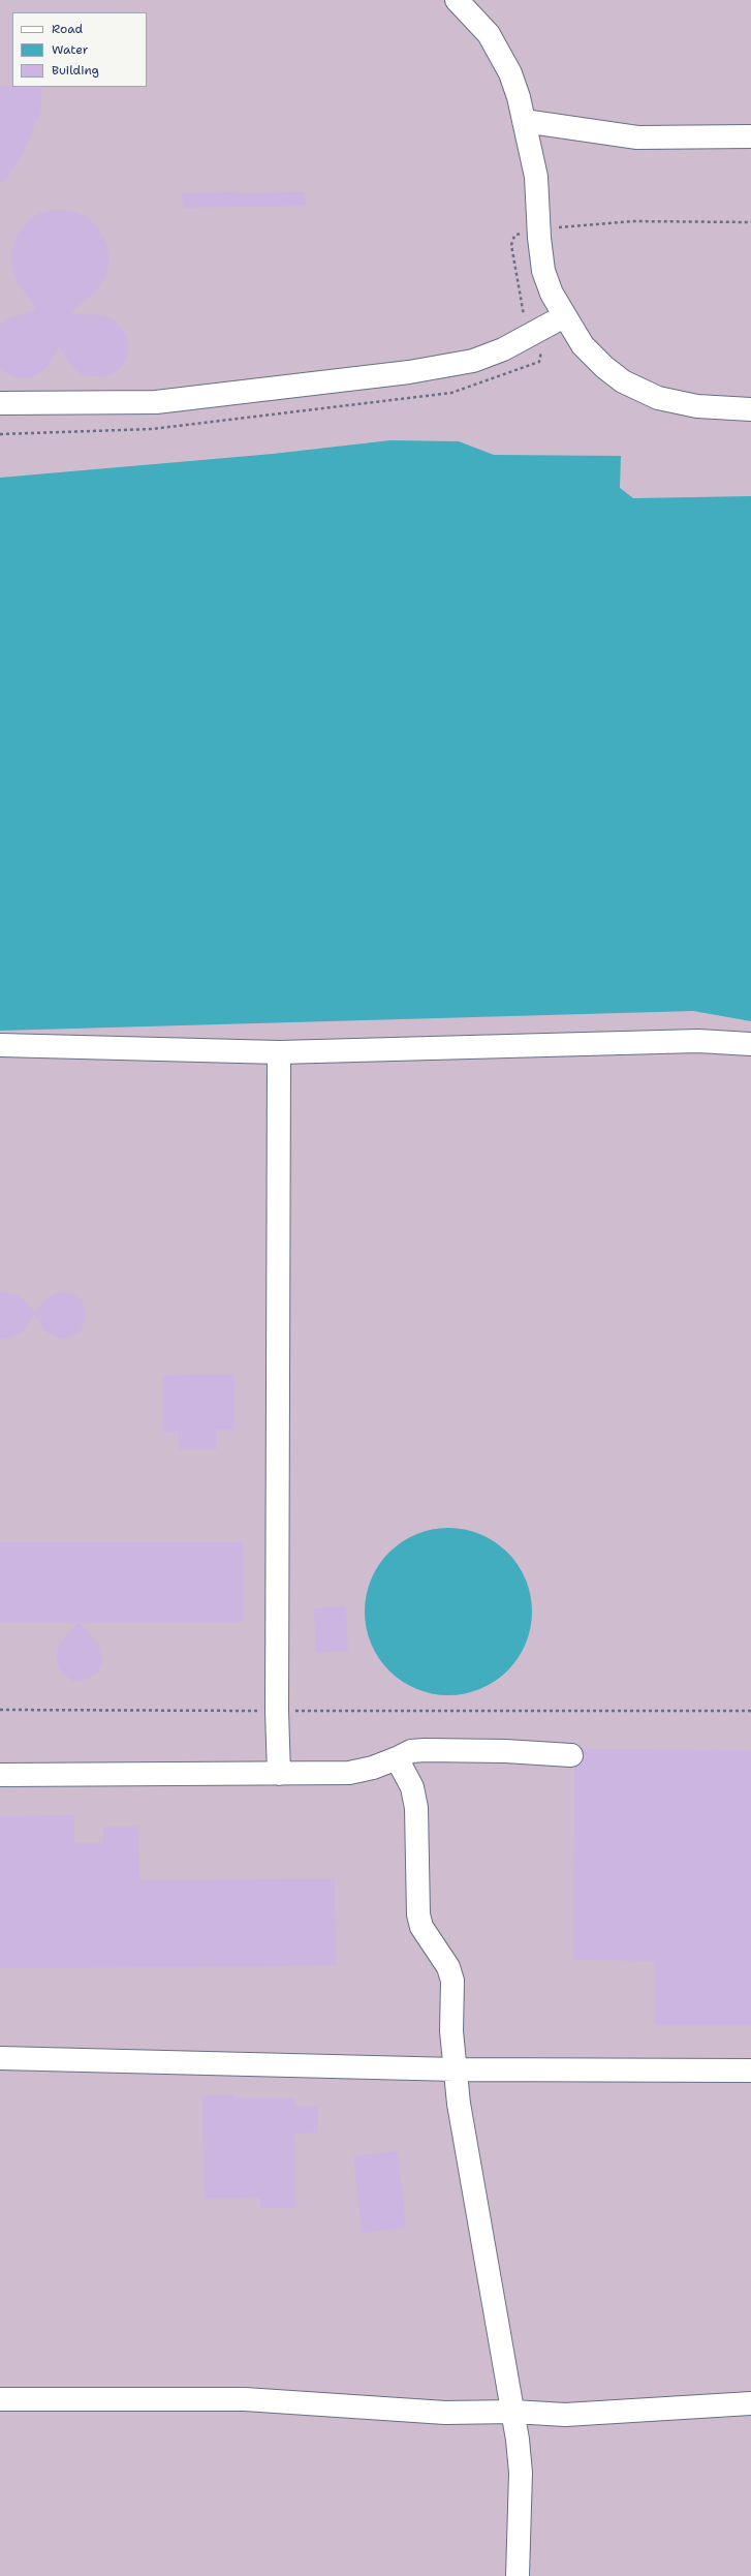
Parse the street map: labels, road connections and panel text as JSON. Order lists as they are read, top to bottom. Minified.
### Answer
{"legend":["Road","Water","Building"]}
